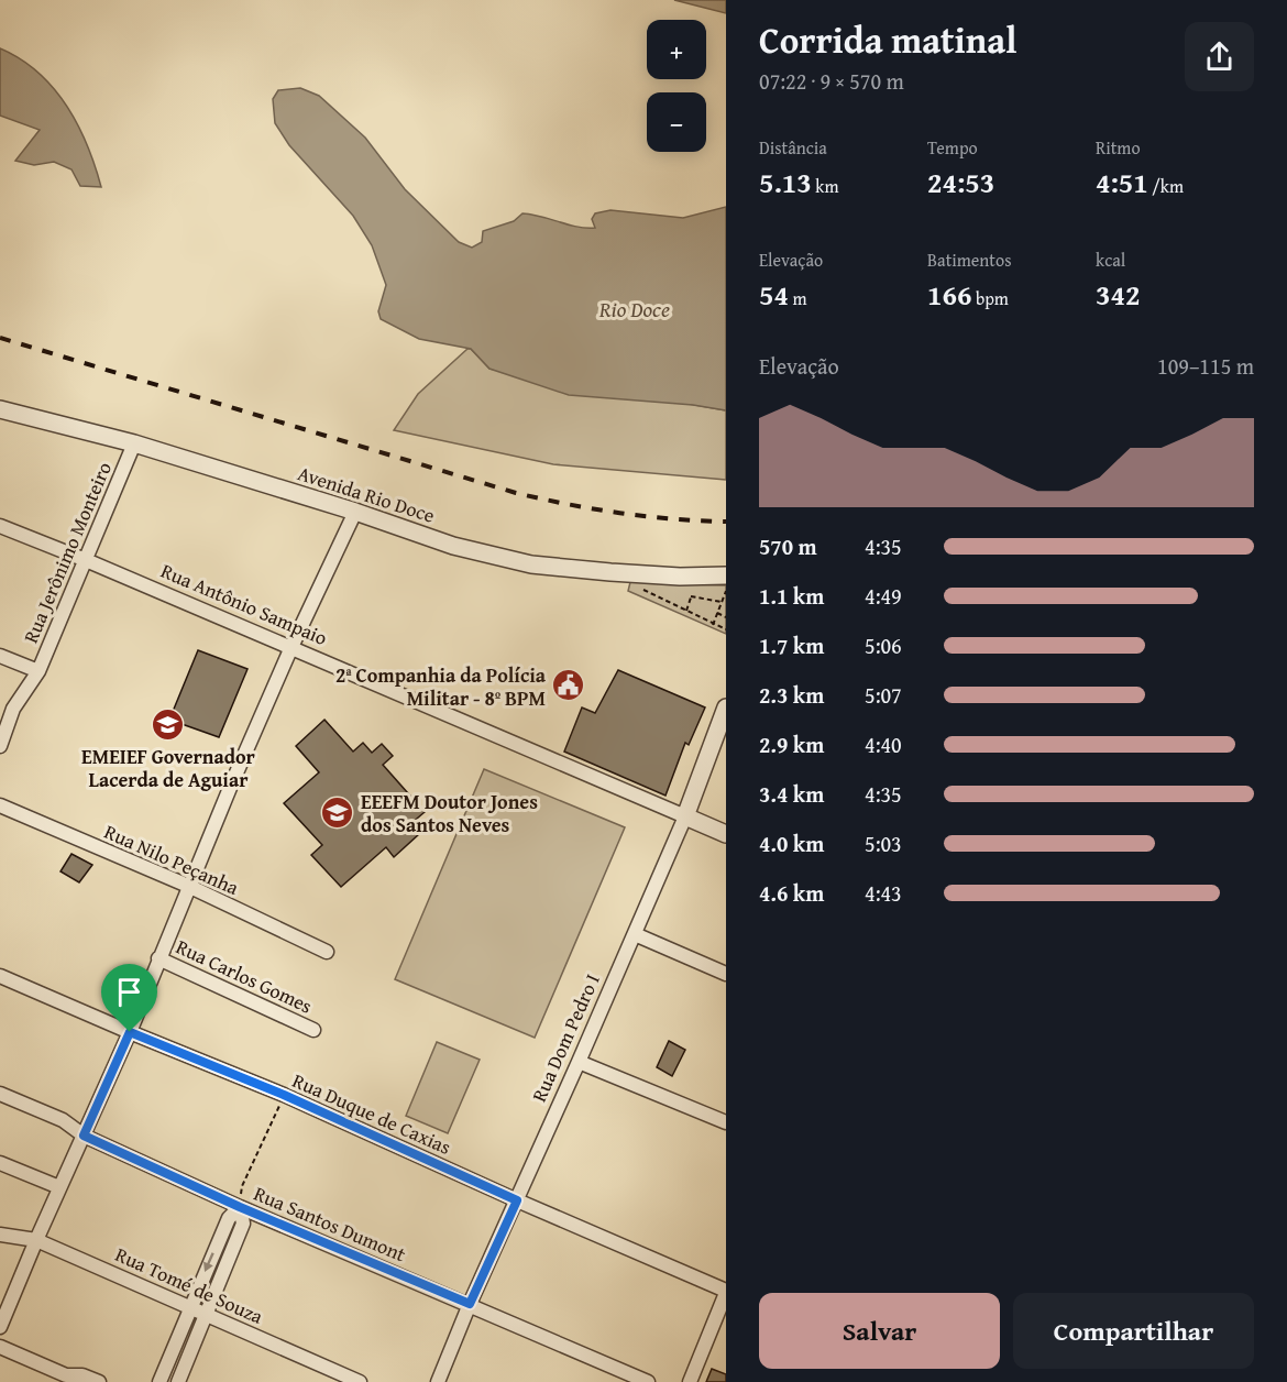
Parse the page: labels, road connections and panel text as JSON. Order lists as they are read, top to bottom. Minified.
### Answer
{"streets":{"street":["Avenida Rio Doce","Rua Jerônimo Monteiro","Rua Antônio Sampaio","Rua Nilo Peçanha","Rua Carlos Gomes","Rua Dom Pedro I","Rua Duque de Caxias","Rua Santos Dumont","Rua Tomé de Souza"]},"crossings":[["Avenida Rio Doce","Rua Jerônimo Monteiro"],["Rua Jerônimo Monteiro","Rua Antônio Sampaio"],["Rua Antônio Sampaio","Rua Dom Pedro I"],["Rua Dom Pedro I","Rua Duque de Caxias"],["Rua Dom Pedro I","Rua Santos Dumont"]],"water":["Rio Doce"],"places":{"public building":["2ª Companhia da Polícia Militar - 8º BPM"],"school or university":["EMEIEF Governador Lacerda de Aguiar","EEEFM Doutor Jones dos Santos Neves"]},"page":{"heading":["Corrida matinal","07:22 · 9 × 570 m"],"map_buttons":["+","−"],"stats":[["Distância","5.13 km"],["Tempo","24:53"],["Ritmo","4:51 /km"],["Elevação","54 m"],["Batimentos","166 bpm"],["kcal","342"]],"chart":["Elevação","109–115 m"],"list":[{"name":"570 m","note":"4:35"},{"name":"1.1 km","note":"4:49"},{"name":"1.7 km","note":"5:06"},{"name":"2.3 km","note":"5:07"},{"name":"2.9 km","note":"4:40"},{"name":"3.4 km","note":"4:35"},{"name":"4.0 km","note":"5:03"},{"name":"4.6 km","note":"4:43"}],"buttons":["Salvar","Compartilhar"]}}
